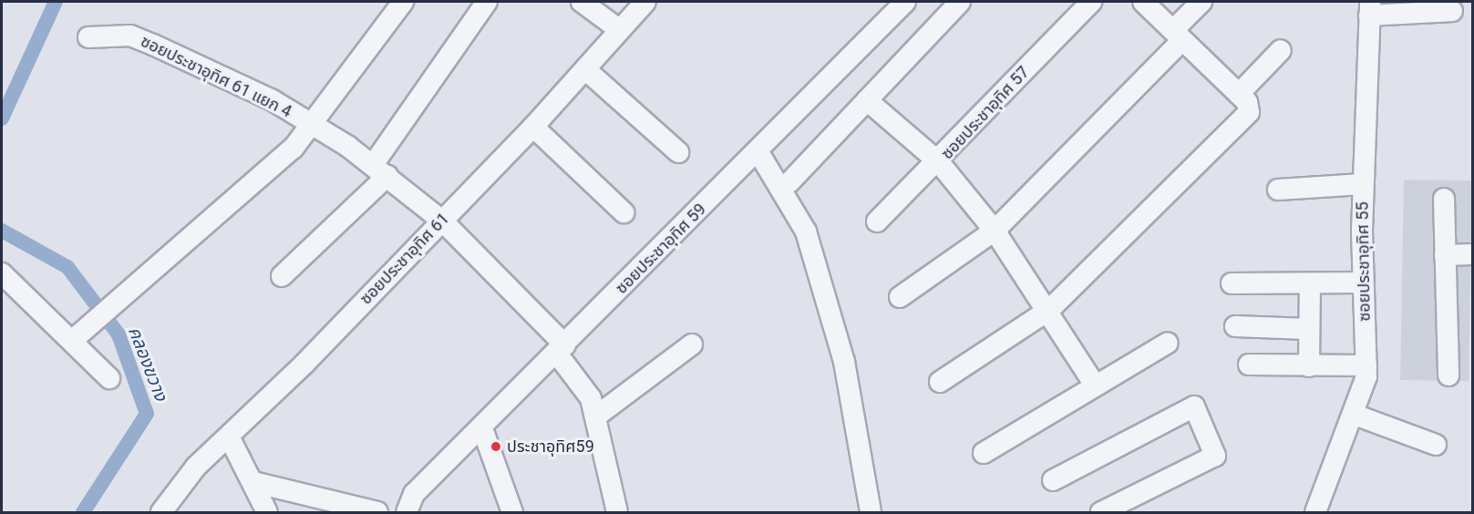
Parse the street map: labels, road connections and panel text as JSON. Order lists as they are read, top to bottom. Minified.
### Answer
{"streets":{"street":["ซอยประชาอุทิศ 61 แยก 4","ซอยประชาอุทิศ 57","ซอยประชาอุทิศ 59","ซอยประชาอุทิศ 61","ซอยประชาอุทิศ 55"]},"crossings":[["ซอยประชาอุทิศ 61 แยก 4","ซอยประชาอุทิศ 59"],["ซอยประชาอุทิศ 61 แยก 4","ซอยประชาอุทิศ 61"]],"water":["คลองขวาง"],"places":["ประชาอุทิศ59"]}
